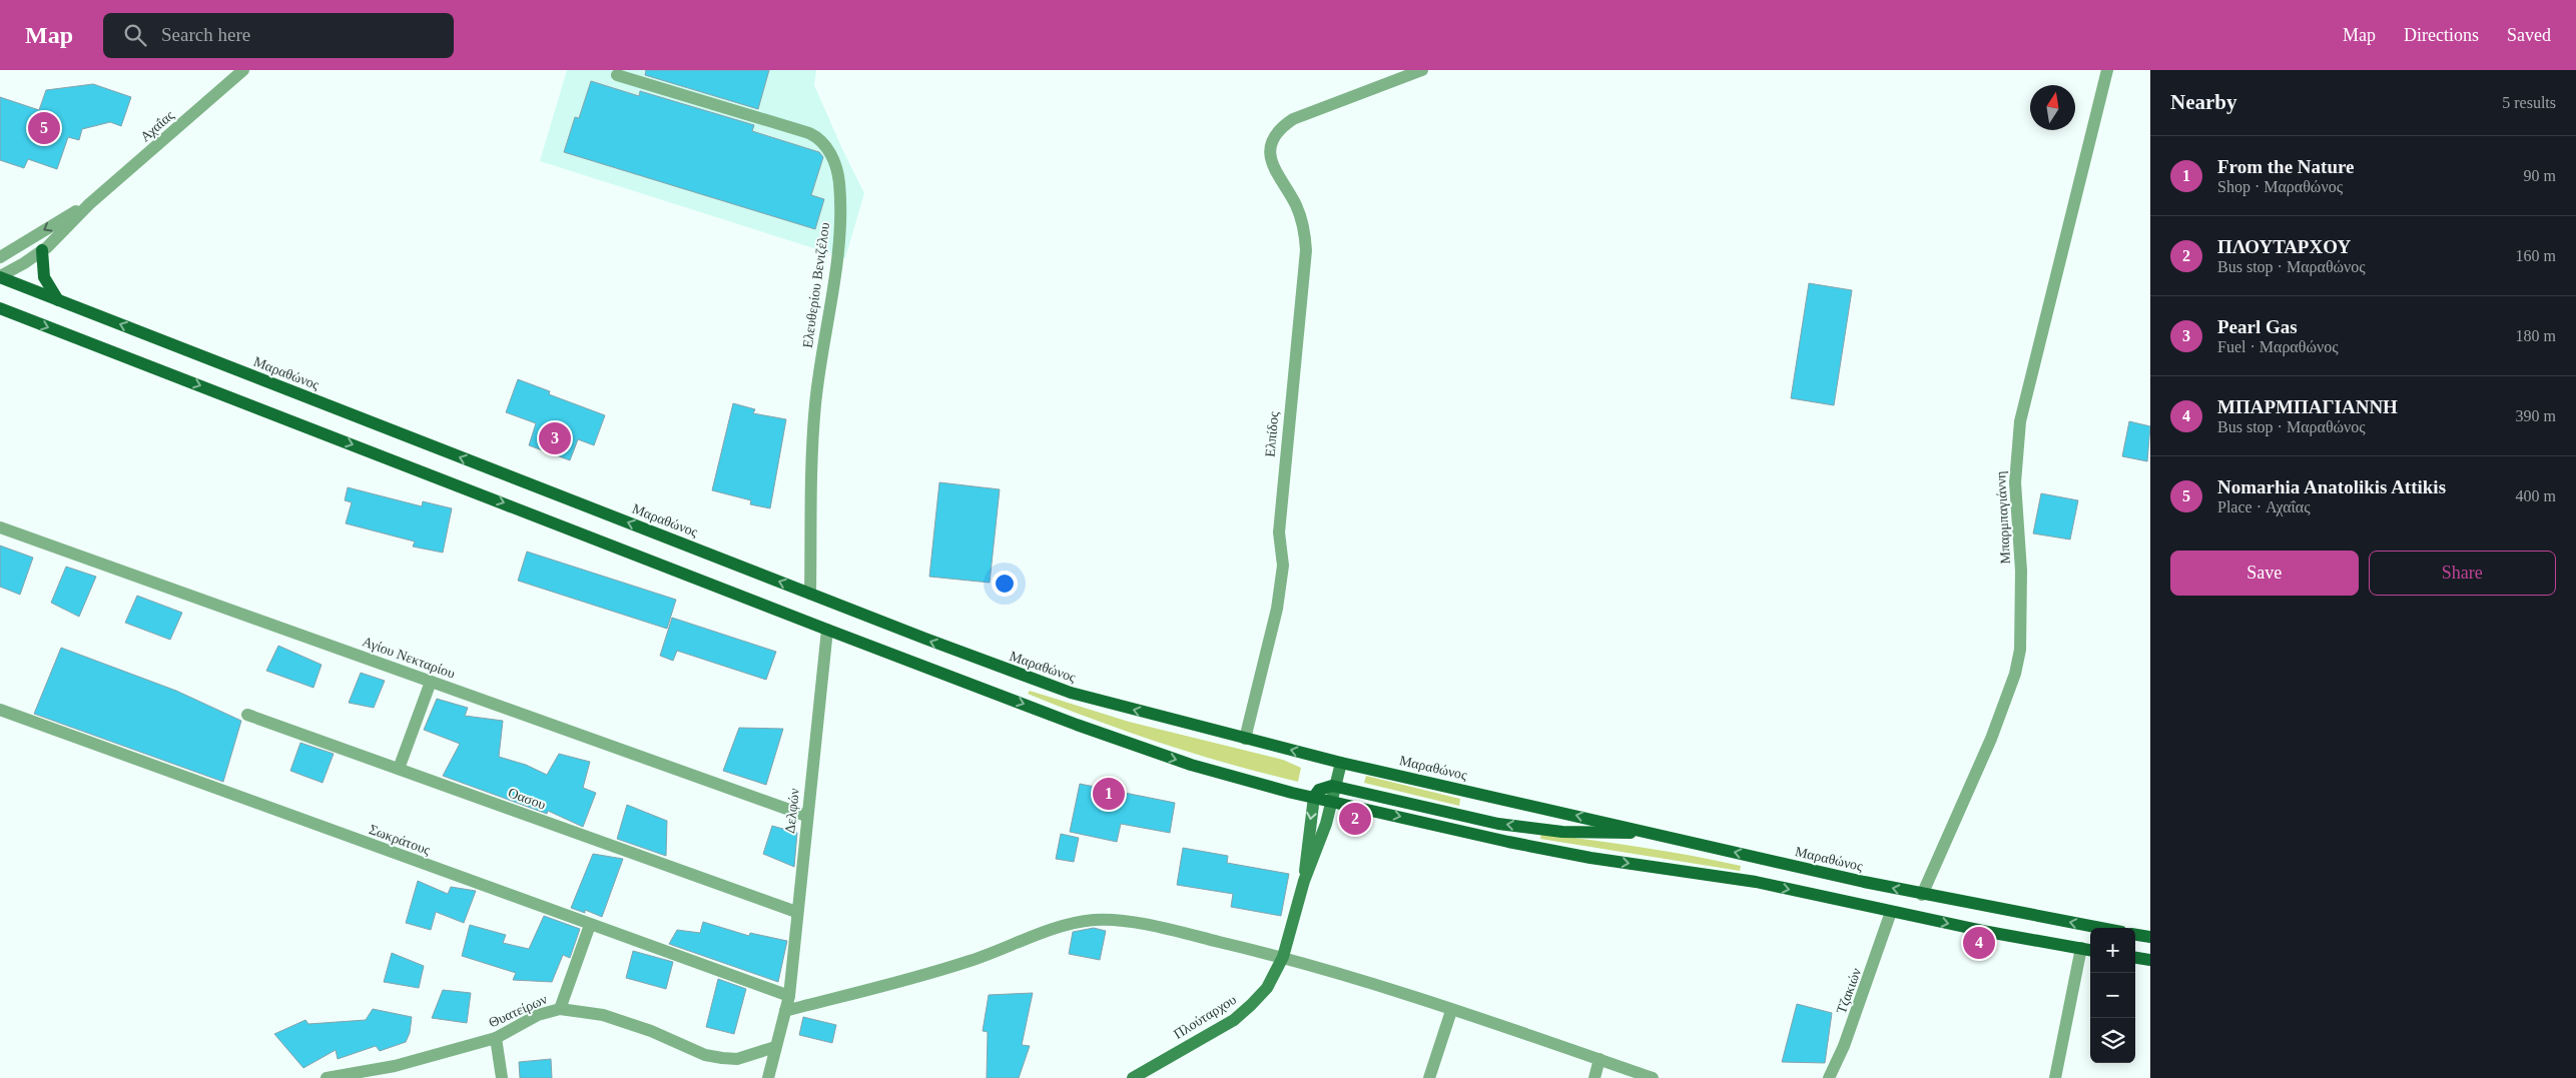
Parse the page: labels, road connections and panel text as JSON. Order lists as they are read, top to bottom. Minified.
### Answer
{"streets":{"main road":["Μαραθώνος"],"street":["Αχαΐας","Ελευθερίου Βενιζέλου","Ελπίδος","Μπαρμπαγιάννη","Αγίου Νεκταρίου","Οασου","Δελφών","Σωκράτους","Τζακιών","Θυατείρων","Πλούταρχου"]},"crossings":[["Αχαΐας","Μαραθώνος"],["Ελευθερίου Βενιζέλου","Μαραθώνος"],["Μαραθώνος","Ελπίδος"],["Μαραθώνος","Μπαρμπαγιάννη"],["Μαραθώνος","Πλούταρχου"],["Αγίου Νεκταρίου","Δελφών"],["Οασου","Δελφών"],["Δελφών","Σωκράτους"],["Δελφών","Θυατείρων"]],"north":"top","page":{"header":"Map","search":"Search here","nav":["Map","Directions","Saved"],"heading":["Nearby","5 results"],"pins":["5","3","1","2","4"],"list":[{"mark":"1","name":"From the Nature","note":"Shop · Μαραθώνος","value":"90 m"},{"mark":"2","name":"ΠΛΟΥΤΑΡΧΟΥ","note":"Bus stop · Μαραθώνος","value":"160 m"},{"mark":"3","name":"Pearl Gas","note":"Fuel · Μαραθώνος","value":"180 m"},{"mark":"4","name":"ΜΠΑΡΜΠΑΓΙΑΝΝΗ","note":"Bus stop · Μαραθώνος","value":"390 m"},{"mark":"5","name":"Nomarhia Anatolikis Attikis","note":"Place · Αχαΐας","value":"400 m"}],"buttons":["Save","Share"],"map_buttons":["+","−"]}}
